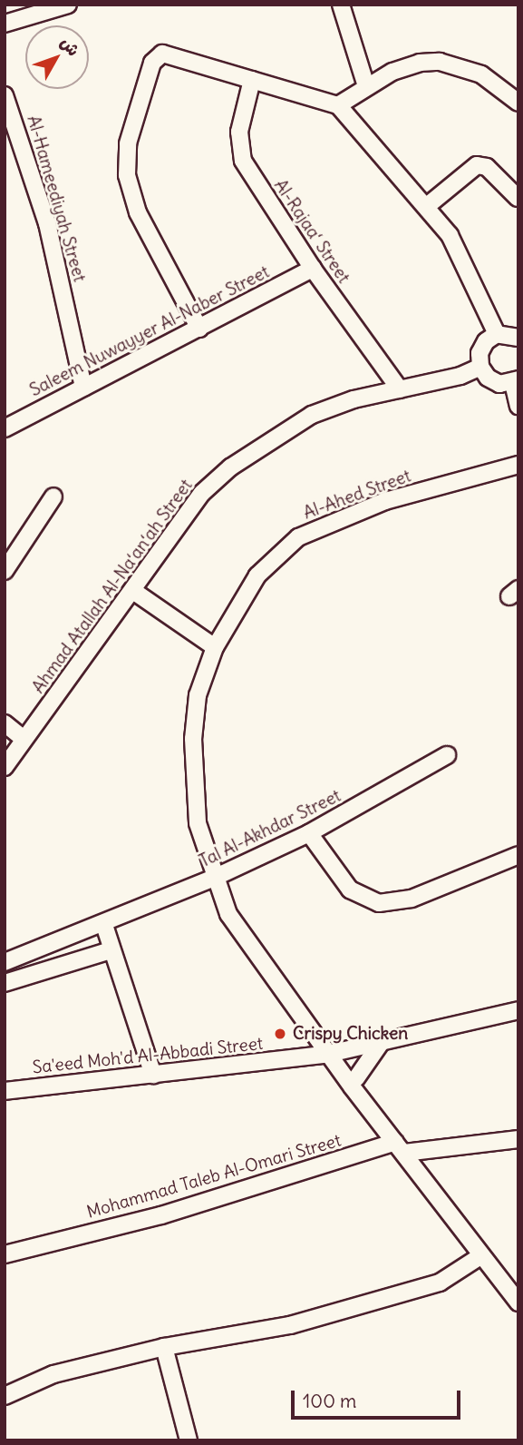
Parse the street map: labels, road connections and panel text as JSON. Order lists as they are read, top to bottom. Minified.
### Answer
{"streets":{"street":["Al-Hameediyah Street","Al-Rajaa‘ Street","Saleem Nuwayyer Al-Naber Street","Al-Ahed Street","Ahmad Atallah Al-Na‘an‘ah Street","Tal Al-Akhdar Street","Sa'eed Moh'd Al-Abbadi Street","Mohammad Taleb Al-Omari Street"]},"crossings":[["Al-Hameediyah Street","Saleem Nuwayyer Al-Naber Street"],["Al-Rajaa‘ Street","Saleem Nuwayyer Al-Naber Street"],["Al-Rajaa‘ Street","Ahmad Atallah Al-Na‘an‘ah Street"],["Al-Ahed Street","Tal Al-Akhdar Street"],["Al-Ahed Street","Sa'eed Moh'd Al-Abbadi Street"]],"places":["Crispy Chicken"],"scale_bar":"100 m","north":"top right"}
